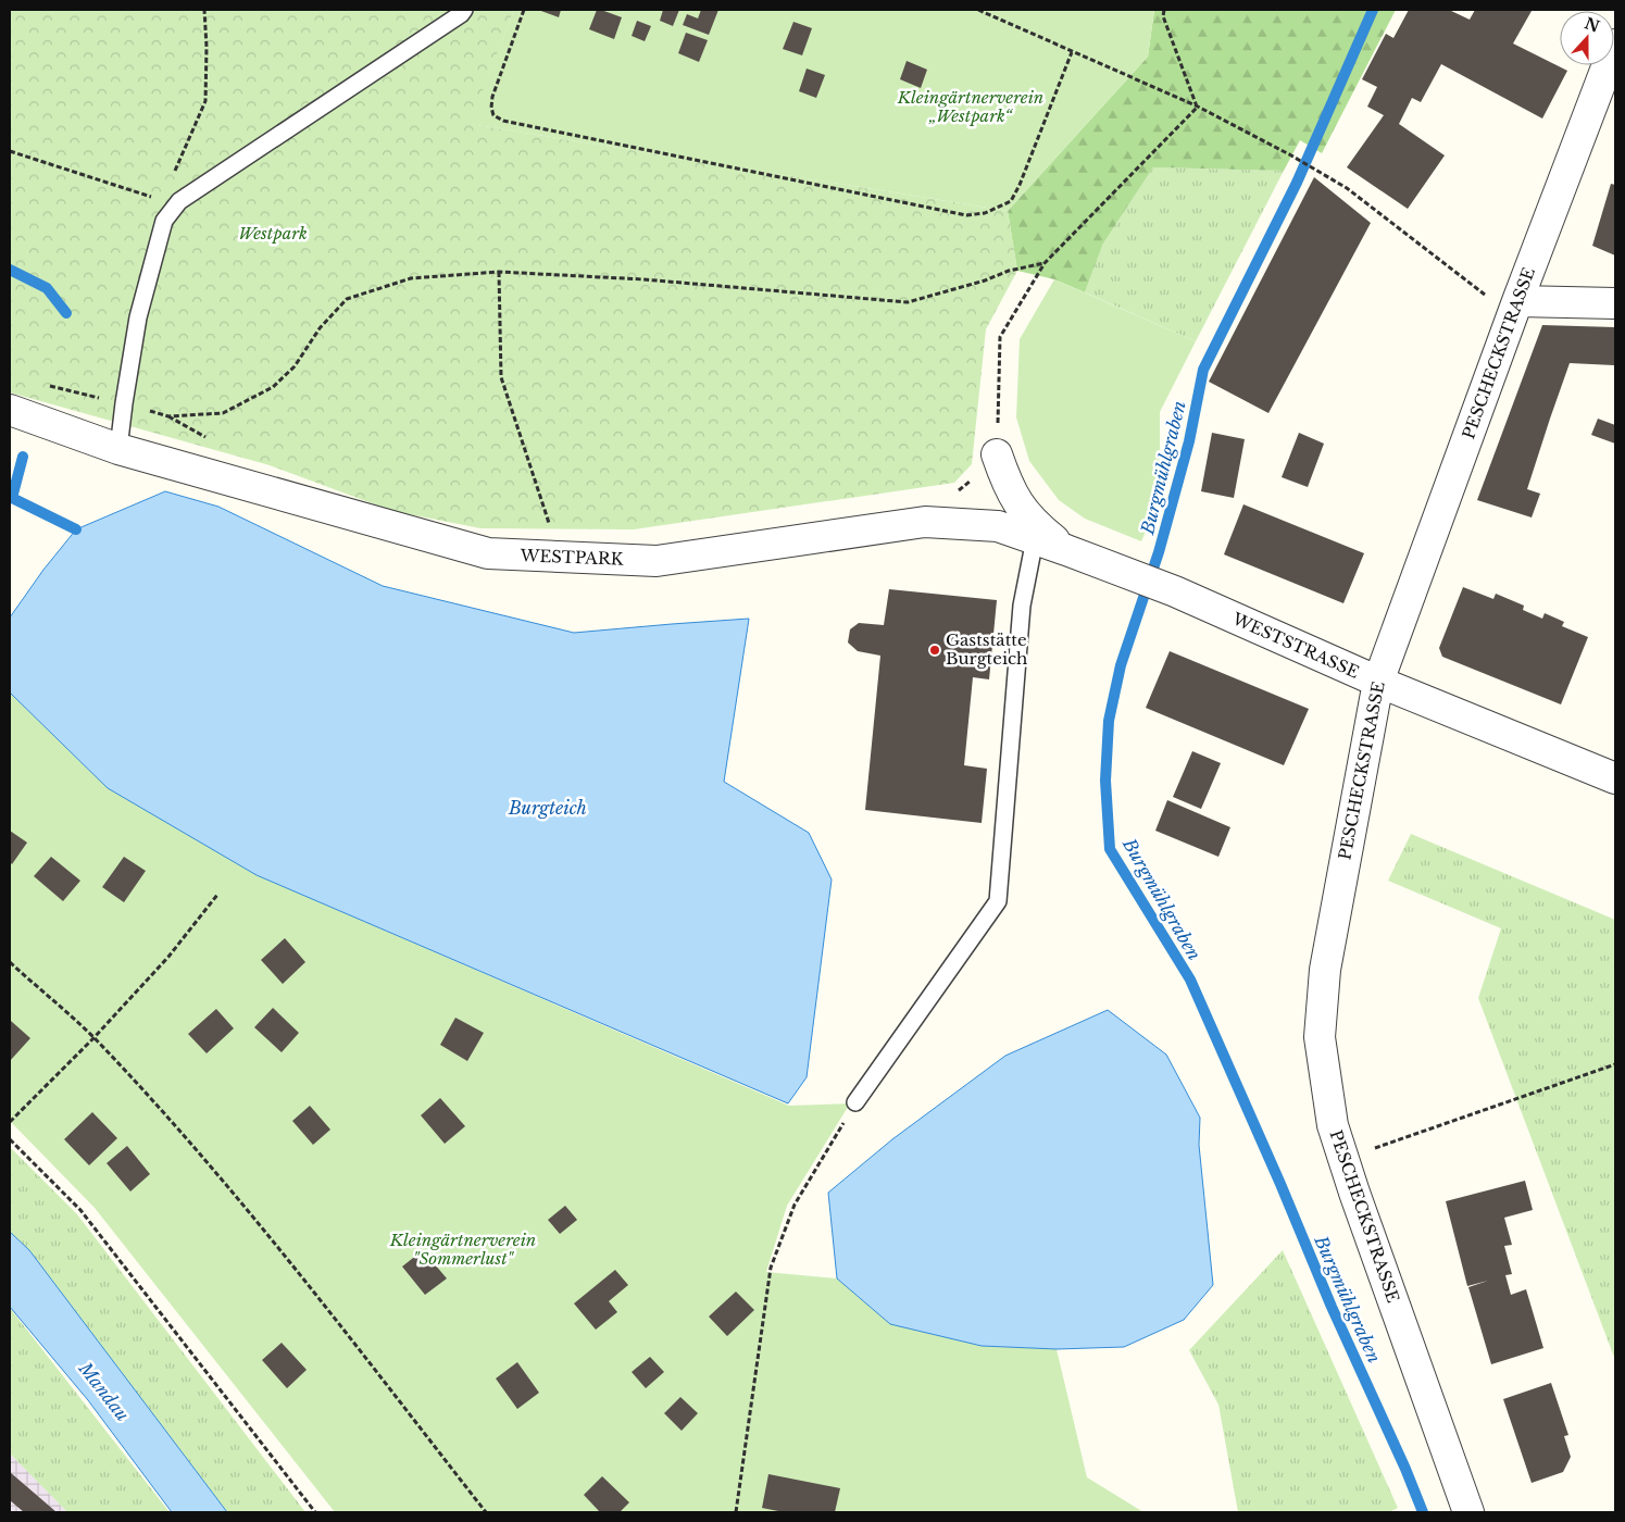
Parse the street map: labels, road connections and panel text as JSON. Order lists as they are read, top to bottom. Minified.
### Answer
{"streets":{"street":["PESCHECKSTRASSE","WESTPARK","WESTSTRASSE"]},"crossings":[["PESCHECKSTRASSE","WESTSTRASSE"],["WESTPARK","WESTSTRASSE"]],"water":["Burgmühlgraben","Burgteich","Mandau"],"parks":["Kleingärtnerverein „Westpark“","Westpark","Kleingärtnerverein \"Sommerlust\""],"places":["Gaststätte Burgteich"],"north":"top"}
